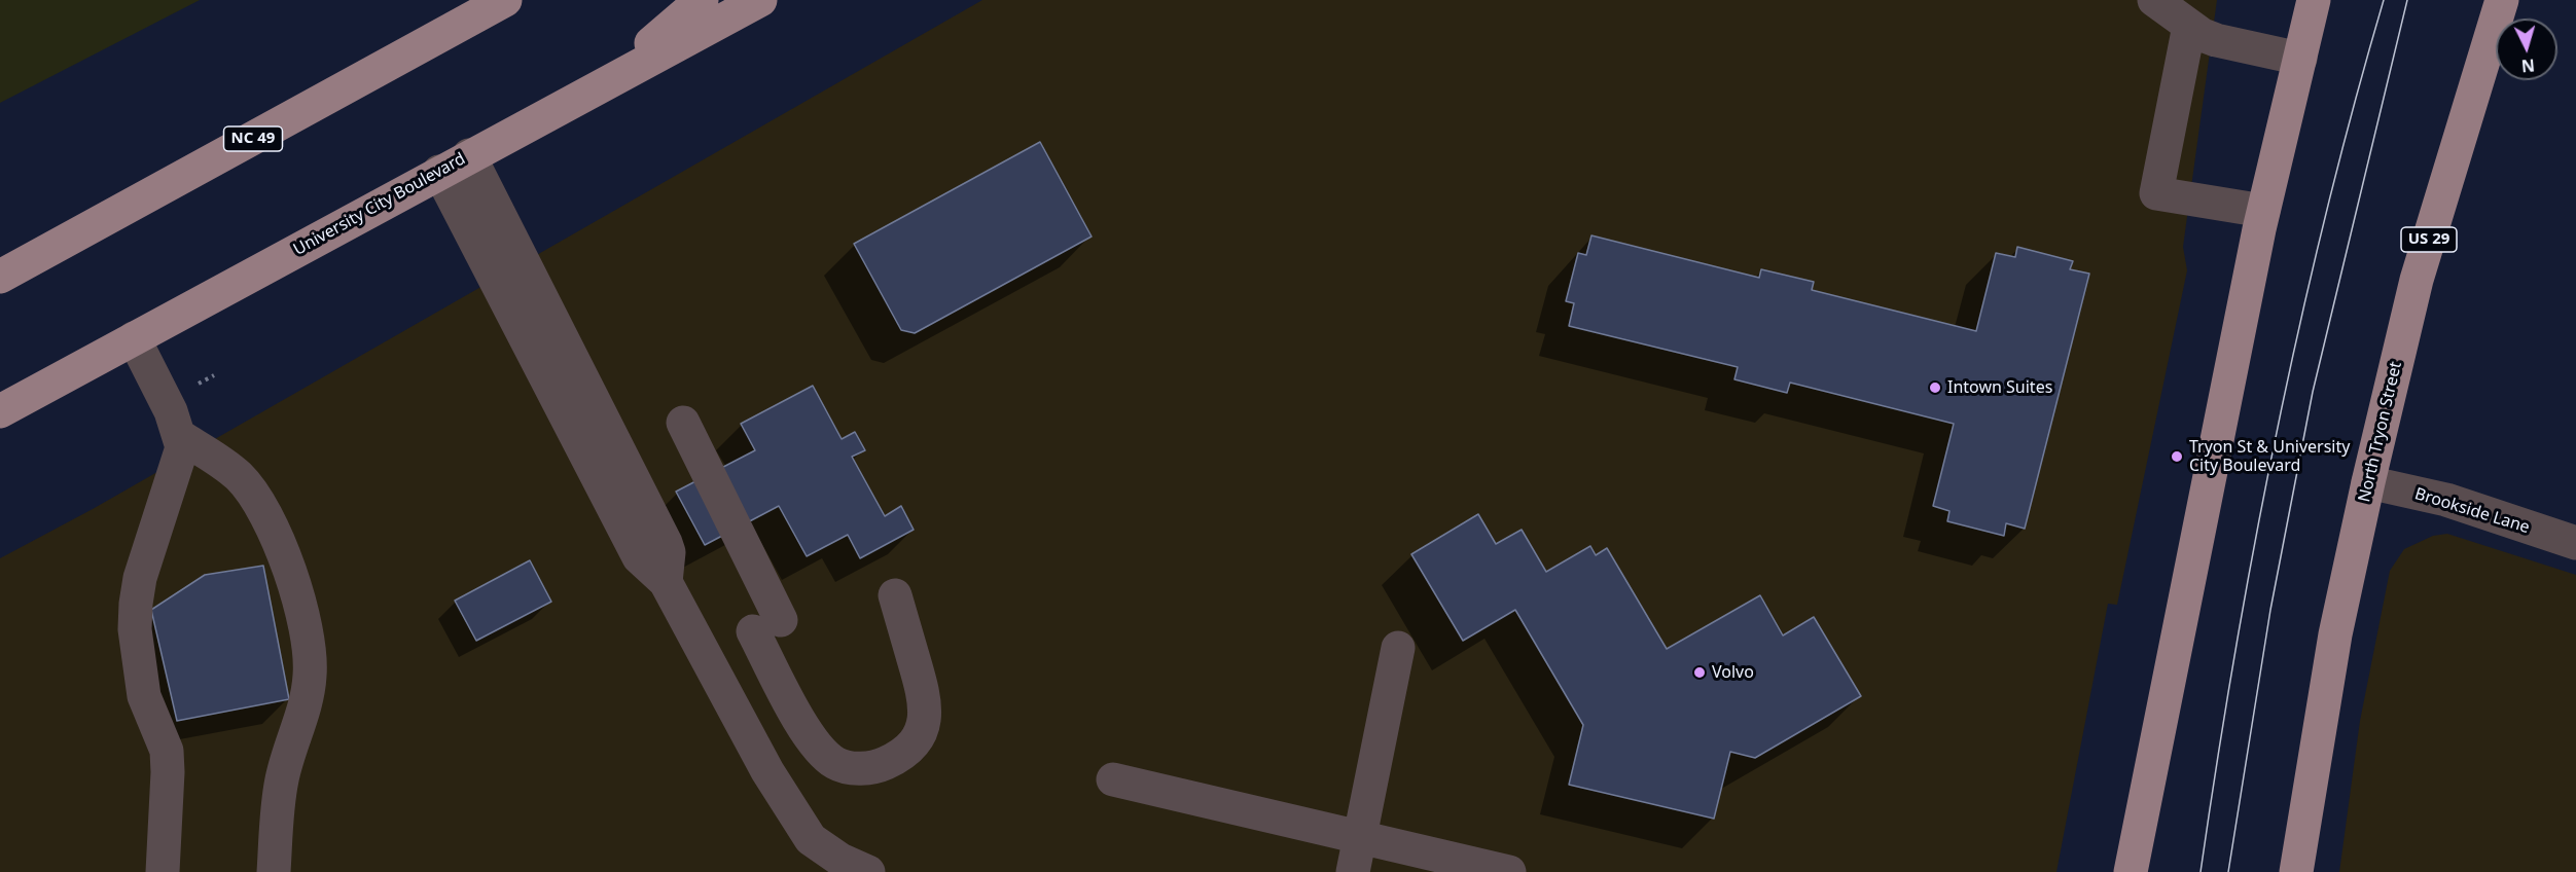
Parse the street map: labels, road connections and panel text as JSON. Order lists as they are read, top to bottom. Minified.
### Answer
{"streets":{"main road":["NC 49","University City Boulevard","US 29","North Tryon Street"],"street":["Brookside Lane"]},"crossings":[["North Tryon Street","Brookside Lane"]],"places":["Intown Suites","Tryon St & University City Boulevard","Volvo"],"north":"bottom"}
